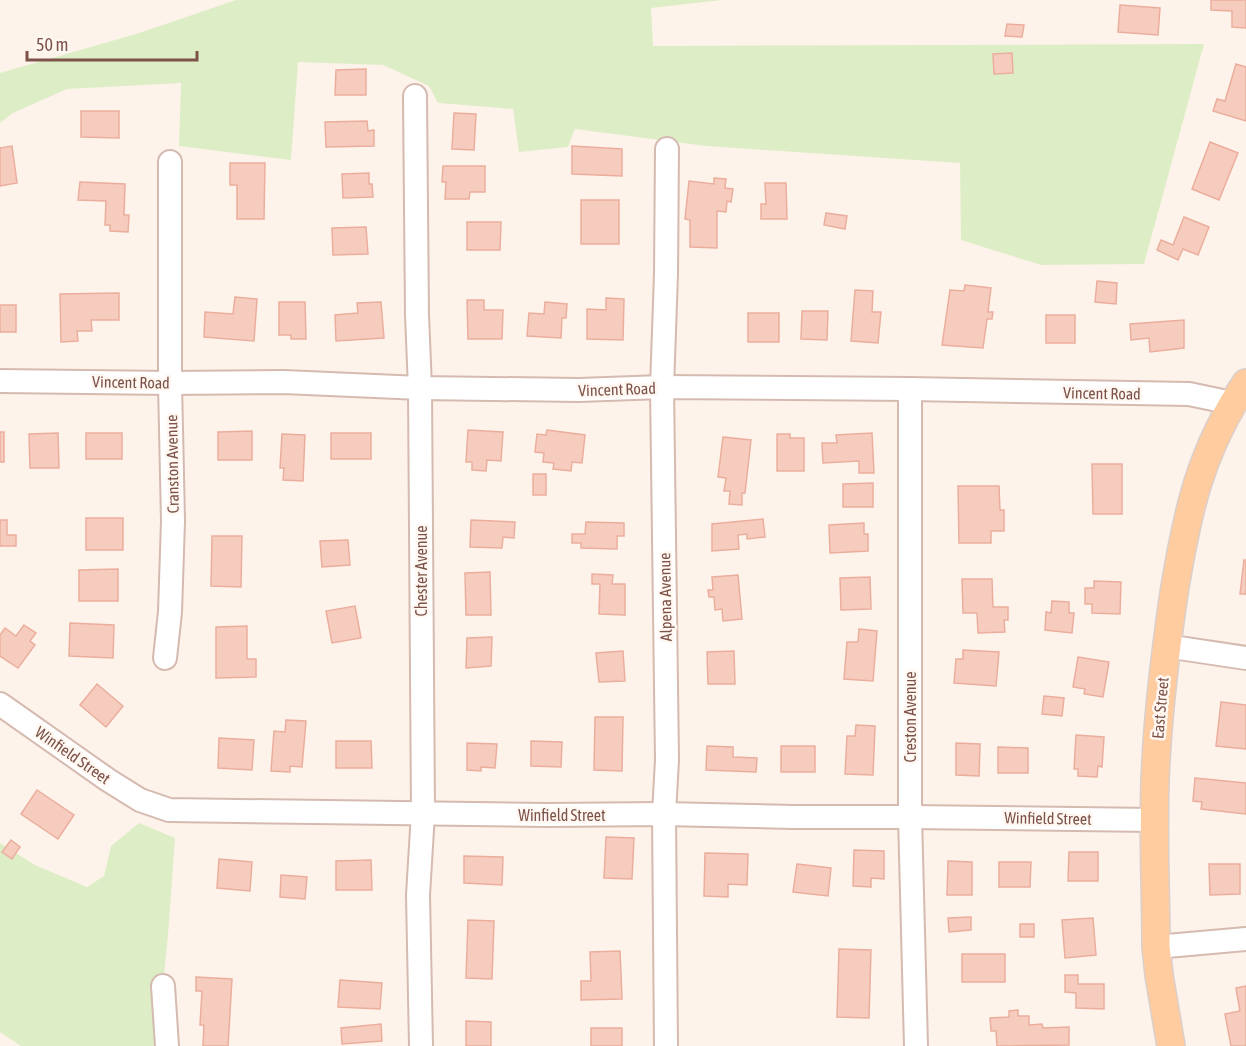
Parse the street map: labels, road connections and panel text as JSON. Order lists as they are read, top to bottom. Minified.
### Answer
{"streets":{"main road":["East Street"],"street":["Vincent Road","Cranston Avenue","Chester Avenue","Alpena Avenue","Creston Avenue","Winfield Street"]},"crossings":[["Vincent Road","Cranston Avenue"],["Vincent Road","Chester Avenue"],["Vincent Road","Alpena Avenue"],["Vincent Road","East Street"],["Vincent Road","Creston Avenue"],["Chester Avenue","Winfield Street"],["Alpena Avenue","Winfield Street"],["East Street","Winfield Street"],["Creston Avenue","Winfield Street"]],"scale_bar":"50 m"}
